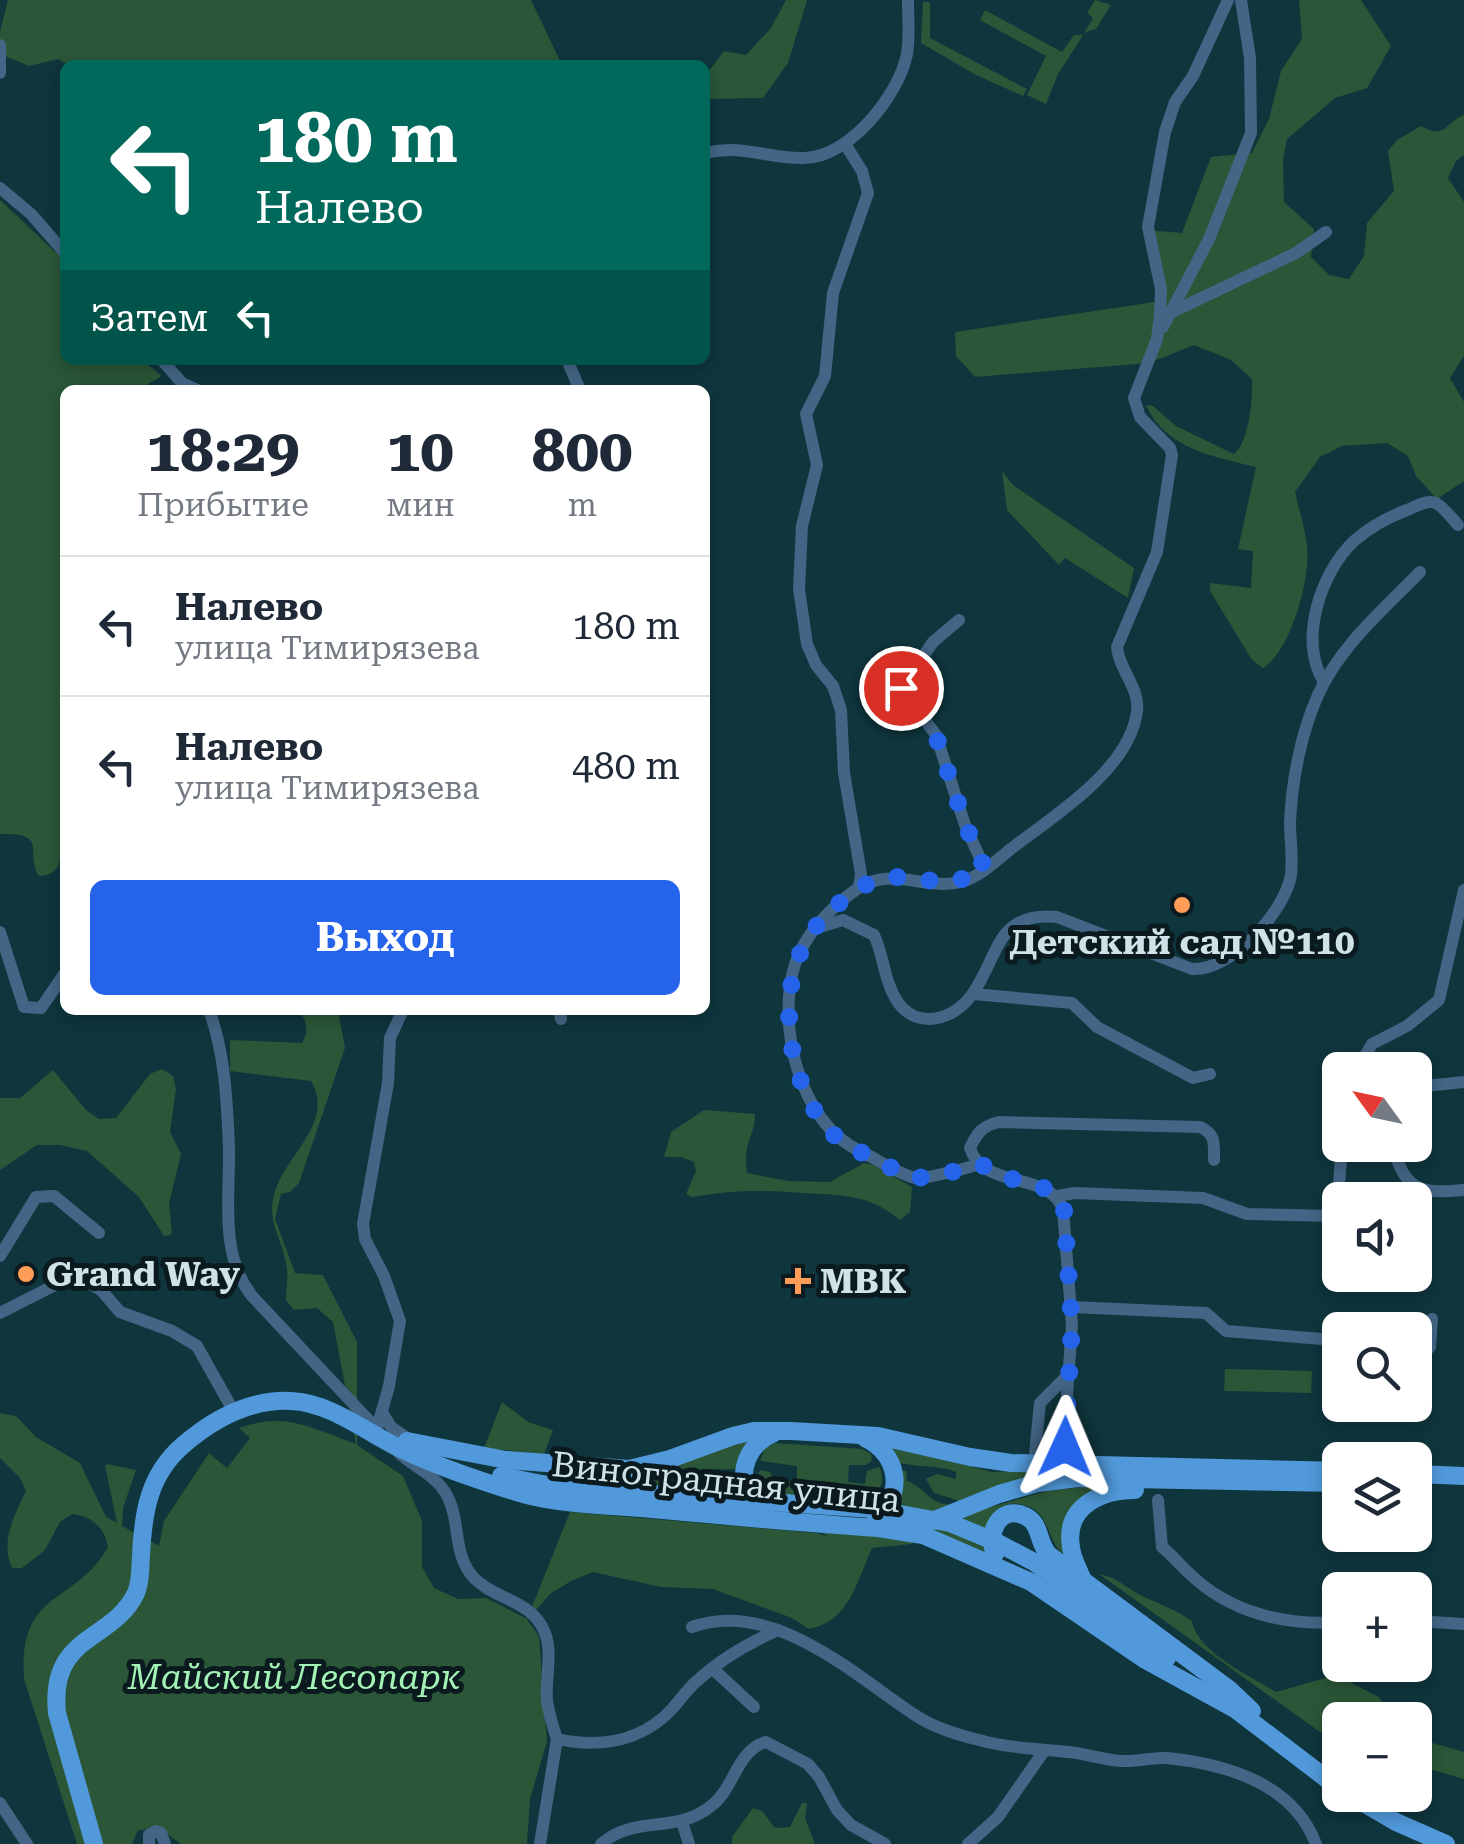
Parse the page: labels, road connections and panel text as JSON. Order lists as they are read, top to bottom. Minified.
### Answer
{"streets":{"main road":["Виноградная улица"]},"parks":["Майский Лесопарк"],"places":{"other":["Детский сад №110","Grand Way"],"health":["МВК"]},"north":"top left","page":{"turn":["180 m","Налево"],"then":"Затем","eta":["18:29","Прибытие","10","мин","800","m"],"list":[{"name":"Налево","note":"улица Тимирязева","value":"180 m"},{"name":"Налево","note":"улица Тимирязева","value":"480 m"}],"buttons":"Выход","map_buttons":["+","−"]}}
